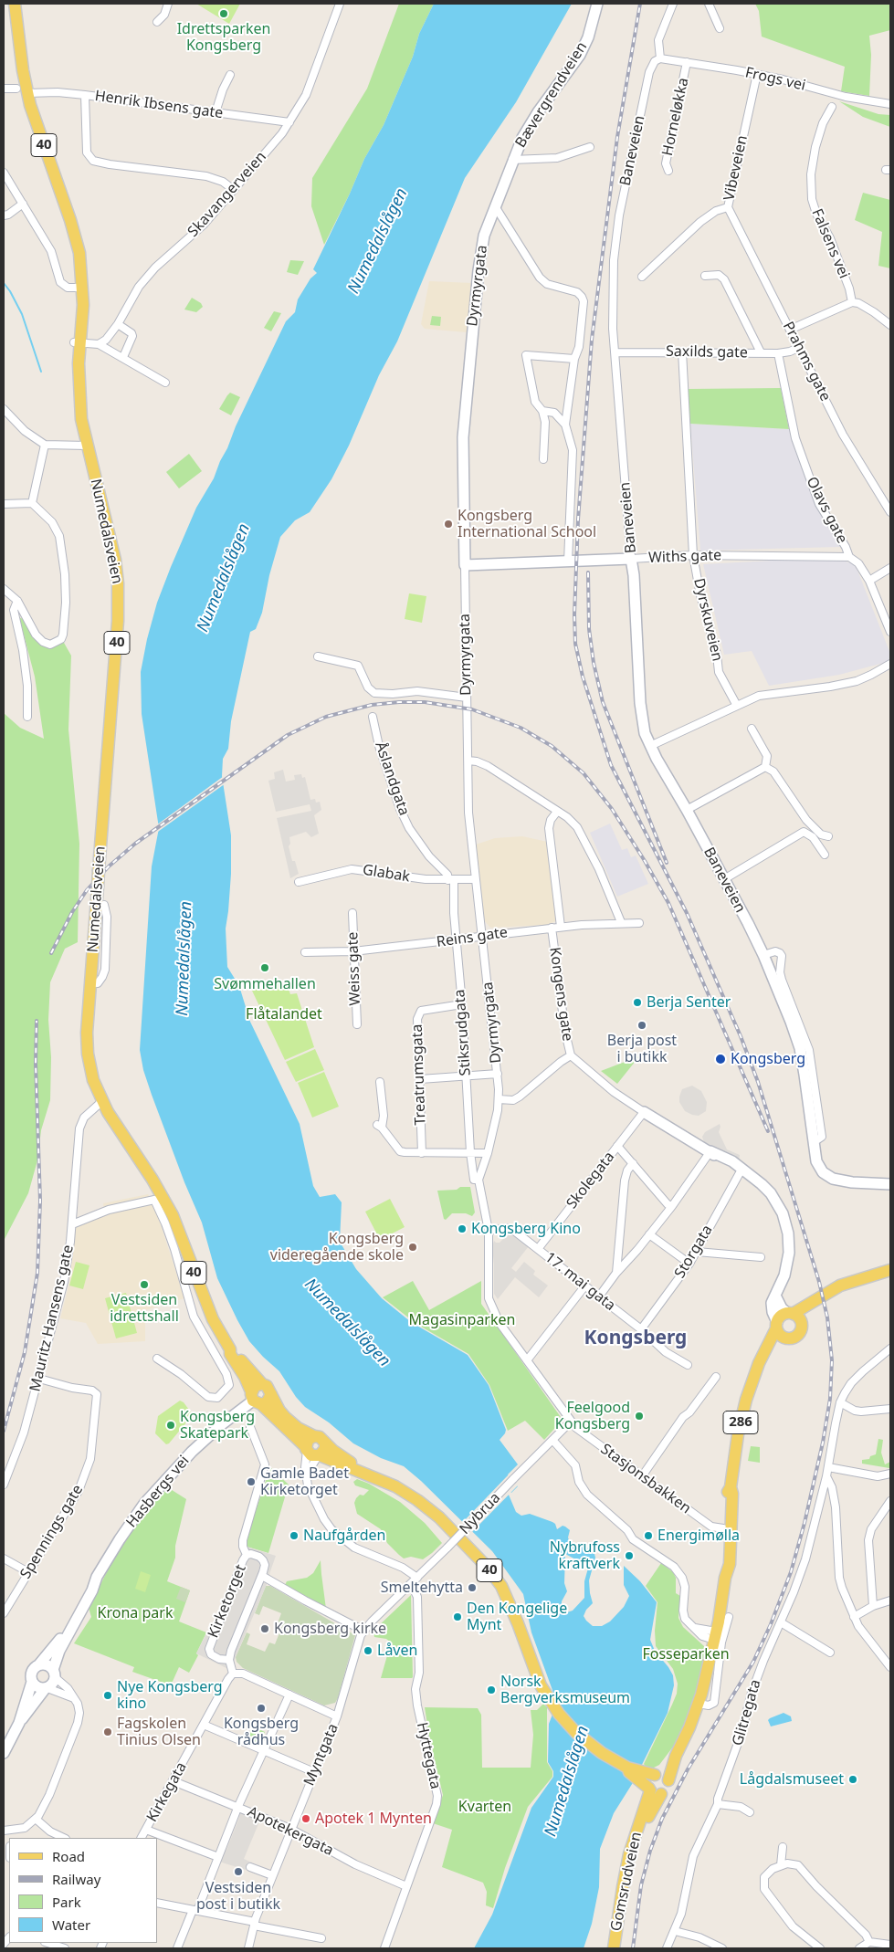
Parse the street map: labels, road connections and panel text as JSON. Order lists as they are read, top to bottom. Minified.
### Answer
{"streets":{"main road":["Bævergrendveien","40","Baneveien","Dyrmyrgata","Numedalsveien","Withs gate","286","Hasbergs vei","Gomsrudveien"],"street":["Frogs vei","Henrik Ibsens gate","Horneløkka","Vibeveien","Skavangerveien","Falsens vei","Saxilds gate","Prahms gate","Olavs gate","Dyrskuveien","Åslandgata","Glabak","Reins gate","Weiss gate","Kongens gate","Stiksrudgata","Treatrumsgata","Skolegata","Storgata","17. mai gata","Mauritz Hansens gate","Stasjonsbakken","Nybrua","Spennings gate","Kirketorget","Glitregata","Myntgata","Hyttegata","Kirkegata","Apotekergata"]},"crossings":[["Frogs vei","Horneløkka"],["Frogs vei","Baneveien"],["Frogs vei","Vibeveien"],["Bævergrendveien","Dyrmyrgata"],["Henrik Ibsens gate","Skavangerveien"],["Henrik Ibsens gate","Numedalsveien"],["40","Numedalsveien"],["40","Hasbergs vei"],["40","Gomsrudveien"],["Baneveien","Saxilds gate"],["Baneveien","Withs gate"],["Vibeveien","Prahms gate"],["Dyrmyrgata","Withs gate"],["Dyrmyrgata","Glabak"],["Dyrmyrgata","Reins gate"],["Dyrmyrgata","Kongens gate"],["Dyrmyrgata","Stiksrudgata"],["Dyrmyrgata","Stasjonsbakken"],["Saxilds gate","Prahms gate"],["Saxilds gate","Olavs gate"],["Saxilds gate","Dyrskuveien"],["Olavs gate","Withs gate"],["Numedalsveien","Mauritz Hansens gate"],["Numedalsveien","Hasbergs vei"],["Numedalsveien","Gomsrudveien"],["Withs gate","Dyrskuveien"],["Åslandgata","Glabak"],["Åslandgata","Stiksrudgata"],["Glabak","Stiksrudgata"],["Reins gate","Weiss gate"],["Reins gate","Kongens gate"],["Reins gate","Stiksrudgata"],["Stiksrudgata","Treatrumsgata"],["Stiksrudgata","Stasjonsbakken"],["Skolegata","17. mai gata"],["Storgata","17. mai gata"],["17. mai gata","Stasjonsbakken"],["Mauritz Hansens gate","Spennings gate"],["286","Gomsrudveien"],["Stasjonsbakken","Gomsrudveien"],["Nybrua","Myntgata"],["Kirketorget","Kirkegata"],["Myntgata","Hyttegata"],["Myntgata","Apotekergata"],["Hyttegata","Apotekergata"],["Kirkegata","Apotekergata"]],"districts":["Kongsberg"],"water":["Numedalslågen"],"parks":["Flåtalandet","Magasinparken","Krona park","Fosseparken","Kvarten"],"places":["Idrettsparken Kongsberg","Kongsberg International School","Svømmehallen","Berja Senter","Berja post i butikk","Kongsberg","Kongsberg Kino","Kongsberg videregående skole","Vestsiden idrettshall","Feelgood Kongsberg","Kongsberg Skatepark","Gamle Badet Kirketorget","Naufgården","Energimølla","Nybrufoss kraftverk","Smeltehytta","Den Kongelige Mynt","Kongsberg kirke","Låven","Norsk Bergverksmuseum","Nye Kongsberg kino","Kongsberg rådhus","Fagskolen Tinius Olsen","Lågdalsmuseet","Apotek 1 Mynten","Vestsiden post i butikk"],"legend":["Road","Railway","Park","Water"]}
